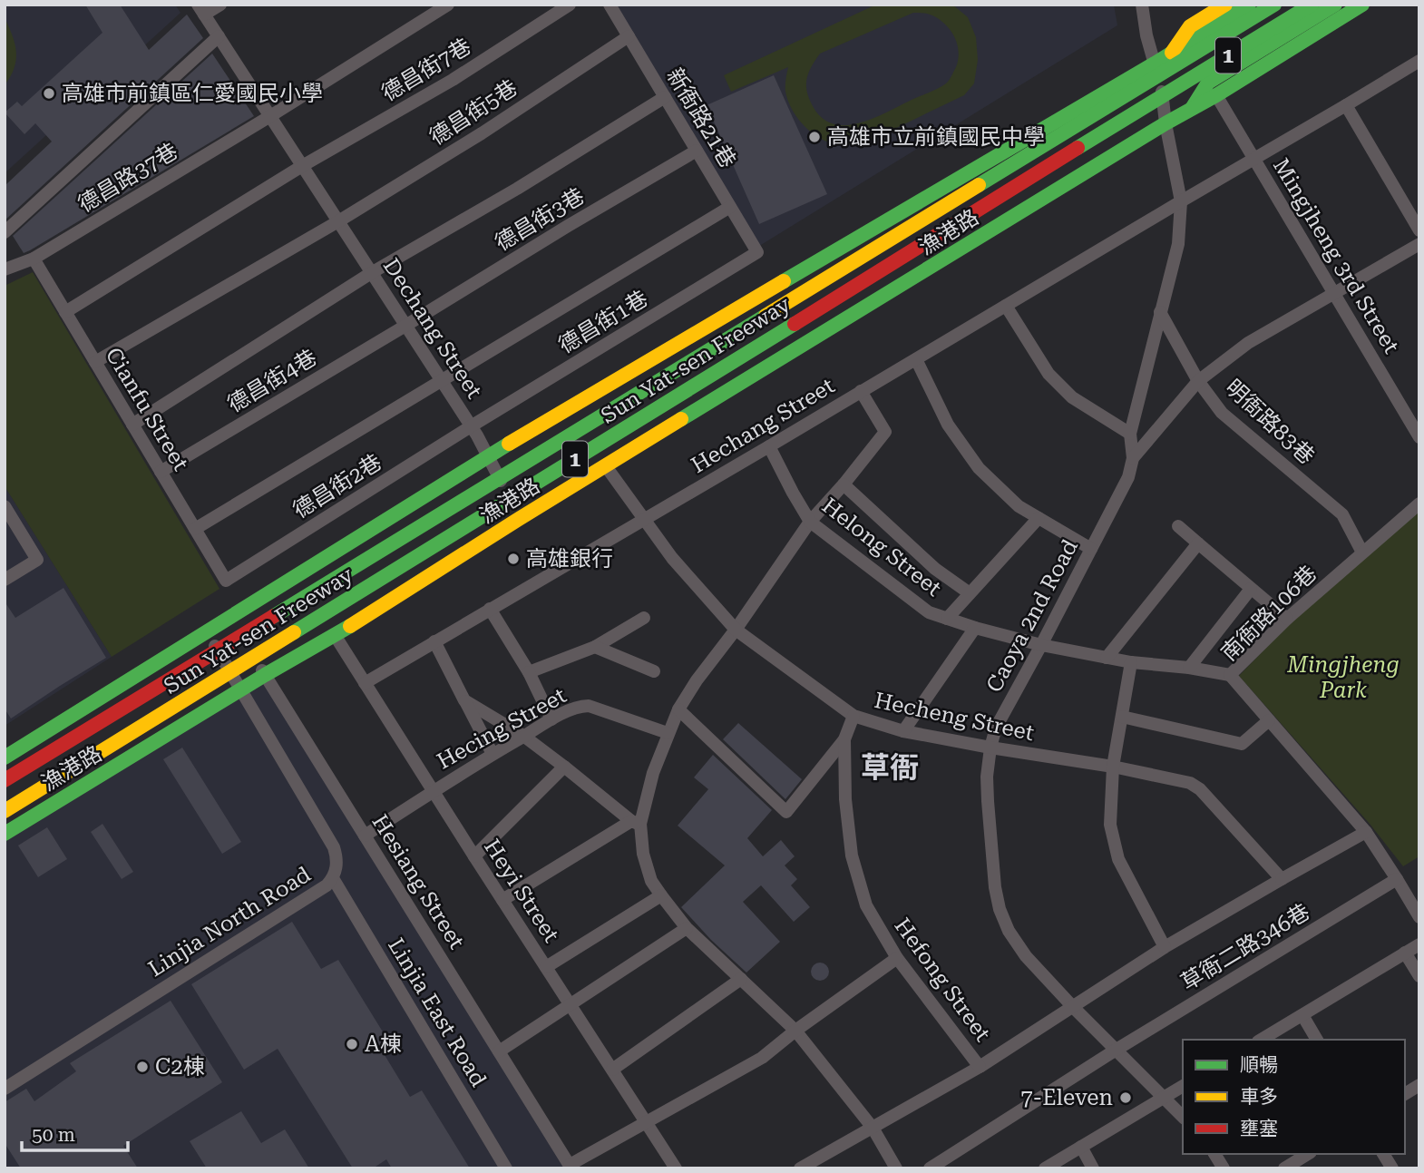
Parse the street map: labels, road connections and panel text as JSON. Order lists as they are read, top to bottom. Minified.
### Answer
{"streets":{"main road":["1","漁港路","Sun Yat-sen Freeway"],"street":["德昌街7巷","德昌街5巷","新衙路21巷","德昌路37巷","德昌街3巷","Mingjheng 3rd Street","德昌街1巷","Dechang Street","德昌街4巷","Cianfu Street","明衙路83巷","Hechang Street","德昌街2巷","Helong Street","南衙路106巷","Caoya 2nd Road","Hecheng Street","Hecing Street","Hesiang Street","Heyi Street","Linjia North Road","草衙二路346巷","Hefong Street","Linjia East Road"]},"crossings":[["德昌街7巷","Dechang Street"],["德昌街7巷","Cianfu Street"],["德昌街5巷","新衙路21巷"],["德昌街5巷","Dechang Street"],["德昌街5巷","Cianfu Street"],["新衙路21巷","德昌街3巷"],["新衙路21巷","德昌街1巷"],["德昌路37巷","Dechang Street"],["德昌路37巷","Cianfu Street"],["德昌街3巷","Dechang Street"],["德昌街3巷","德昌街4巷"],["漁港路","Mingjheng 3rd Street"],["漁港路","Dechang Street"],["漁港路","Caoya 2nd Road"],["漁港路","Hecheng Street"],["漁港路","Hesiang Street"],["漁港路","Heyi Street"],["漁港路","Linjia North Road"],["Mingjheng 3rd Street","Hechang Street"],["德昌街1巷","Dechang Street"],["德昌街1巷","德昌街2巷"],["Dechang Street","德昌街4巷"],["Dechang Street","德昌街2巷"],["德昌街4巷","Cianfu Street"],["Cianfu Street","德昌街2巷"],["明衙路83巷","南衙路106巷"],["明衙路83巷","Caoya 2nd Road"],["Hechang Street","Helong Street"],["Hechang Street","Caoya 2nd Road"],["Hechang Street","Hecheng Street"],["Hechang Street","Heyi Street"],["Helong Street","南衙路106巷"],["Helong Street","Caoya 2nd Road"],["南衙路106巷","草衙二路346巷"],["Caoya 2nd Road","Hecheng Street"],["Caoya 2nd Road","草衙二路346巷"],["Hecheng Street","Hefong Street"],["Hecing Street","Hesiang Street"],["Hecing Street","Heyi Street"],["Linjia North Road","Linjia East Road"]],"districts":["草衙"],"parks":["Mingjheng Park"],"places":["高雄市前鎮區仁愛國民小學","高雄市立前鎮國民中學","高雄銀行","A棟","C2棟","7-Eleven"],"legend":["順暢","車多","壅塞"],"scale_bar":"50 m"}
